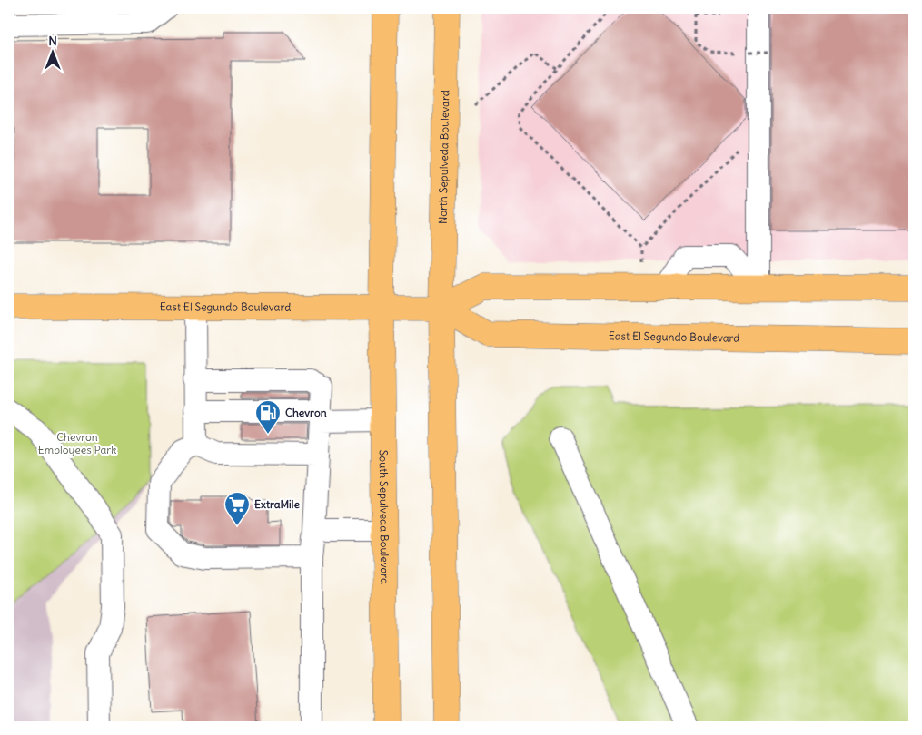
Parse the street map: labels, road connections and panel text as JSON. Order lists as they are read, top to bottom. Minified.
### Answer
{"streets":{"main road":["North Sepulveda Boulevard","East El Segundo Boulevard","South Sepulveda Boulevard"]},"crossings":[["North Sepulveda Boulevard","East El Segundo Boulevard"],["East El Segundo Boulevard","South Sepulveda Boulevard"]],"parks":["Chevron Employees Park"],"places":{"fuel station":["Chevron"],"supermarket":["ExtraMile"]},"north":"top"}
